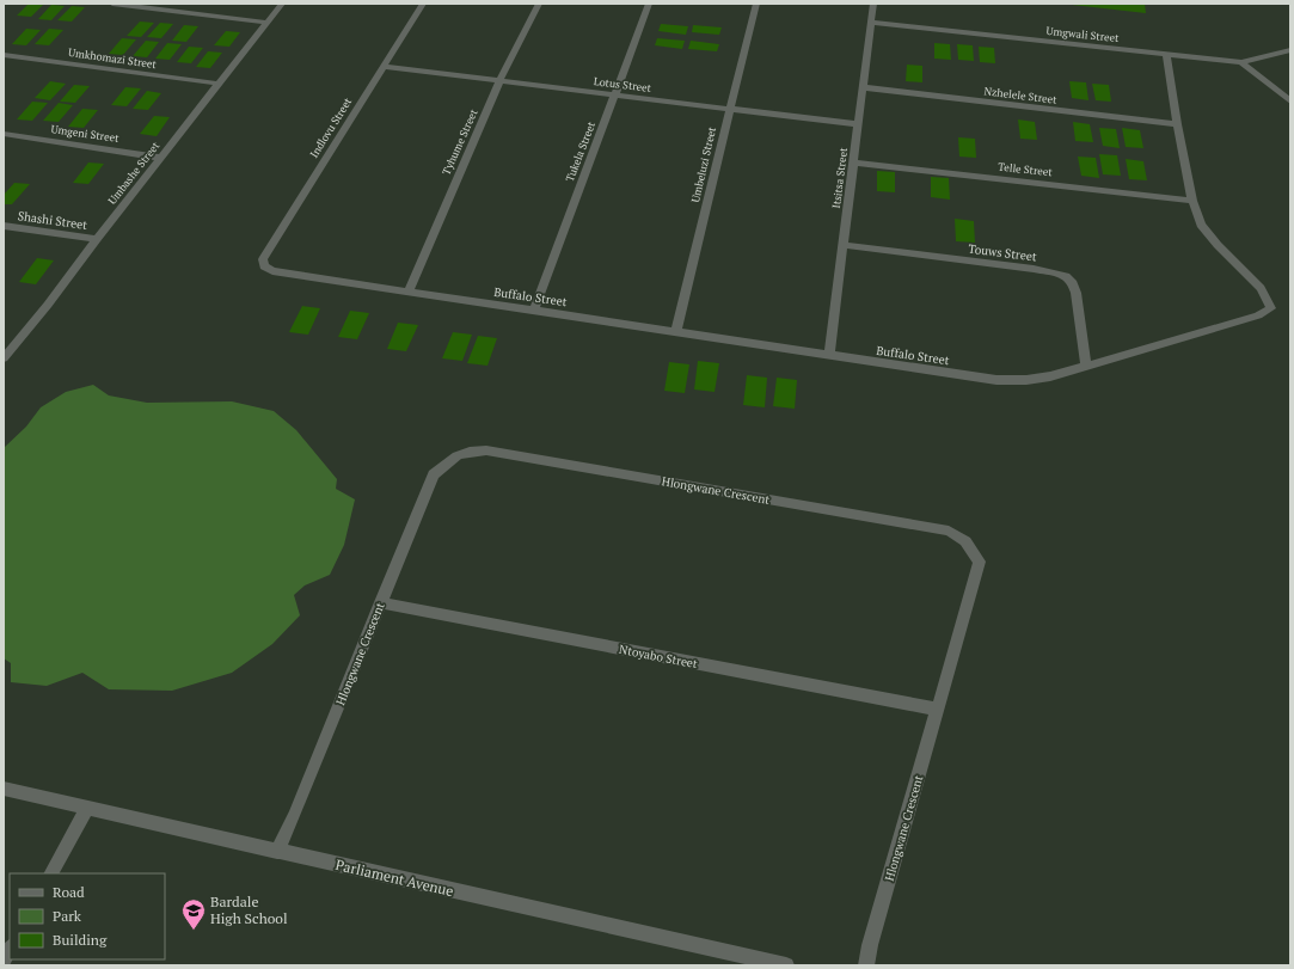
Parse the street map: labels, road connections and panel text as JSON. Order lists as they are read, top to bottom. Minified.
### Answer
{"streets":{"street":["Umgwali Street","Umkhomazi Street","Lotus Street","Nzhelele Street","Indlovu Street","Umgeni Street","Tyhume Street","Tukela Street","Umbeluzi Street","Telle Street","Umbashe Street","Itsitsa Street","Shashi Street","Touws Street","Buffalo Street","Hlongwane Crescent","Ntoyabo Street","Parliament Avenue"]},"crossings":[["Umgwali Street","Itsitsa Street"],["Umgwali Street","Buffalo Street"],["Umkhomazi Street","Umbashe Street"],["Lotus Street","Indlovu Street"],["Lotus Street","Tyhume Street"],["Lotus Street","Tukela Street"],["Lotus Street","Umbeluzi Street"],["Lotus Street","Itsitsa Street"],["Nzhelele Street","Itsitsa Street"],["Nzhelele Street","Buffalo Street"],["Indlovu Street","Buffalo Street"],["Umgeni Street","Umbashe Street"],["Tyhume Street","Buffalo Street"],["Tukela Street","Buffalo Street"],["Umbeluzi Street","Buffalo Street"],["Telle Street","Itsitsa Street"],["Telle Street","Buffalo Street"],["Umbashe Street","Shashi Street"],["Itsitsa Street","Touws Street"],["Itsitsa Street","Buffalo Street"],["Touws Street","Buffalo Street"],["Hlongwane Crescent","Ntoyabo Street"],["Hlongwane Crescent","Parliament Avenue"]],"places":{"school or university":["Bardale High School"]},"legend":["Road","Park","Building"]}
